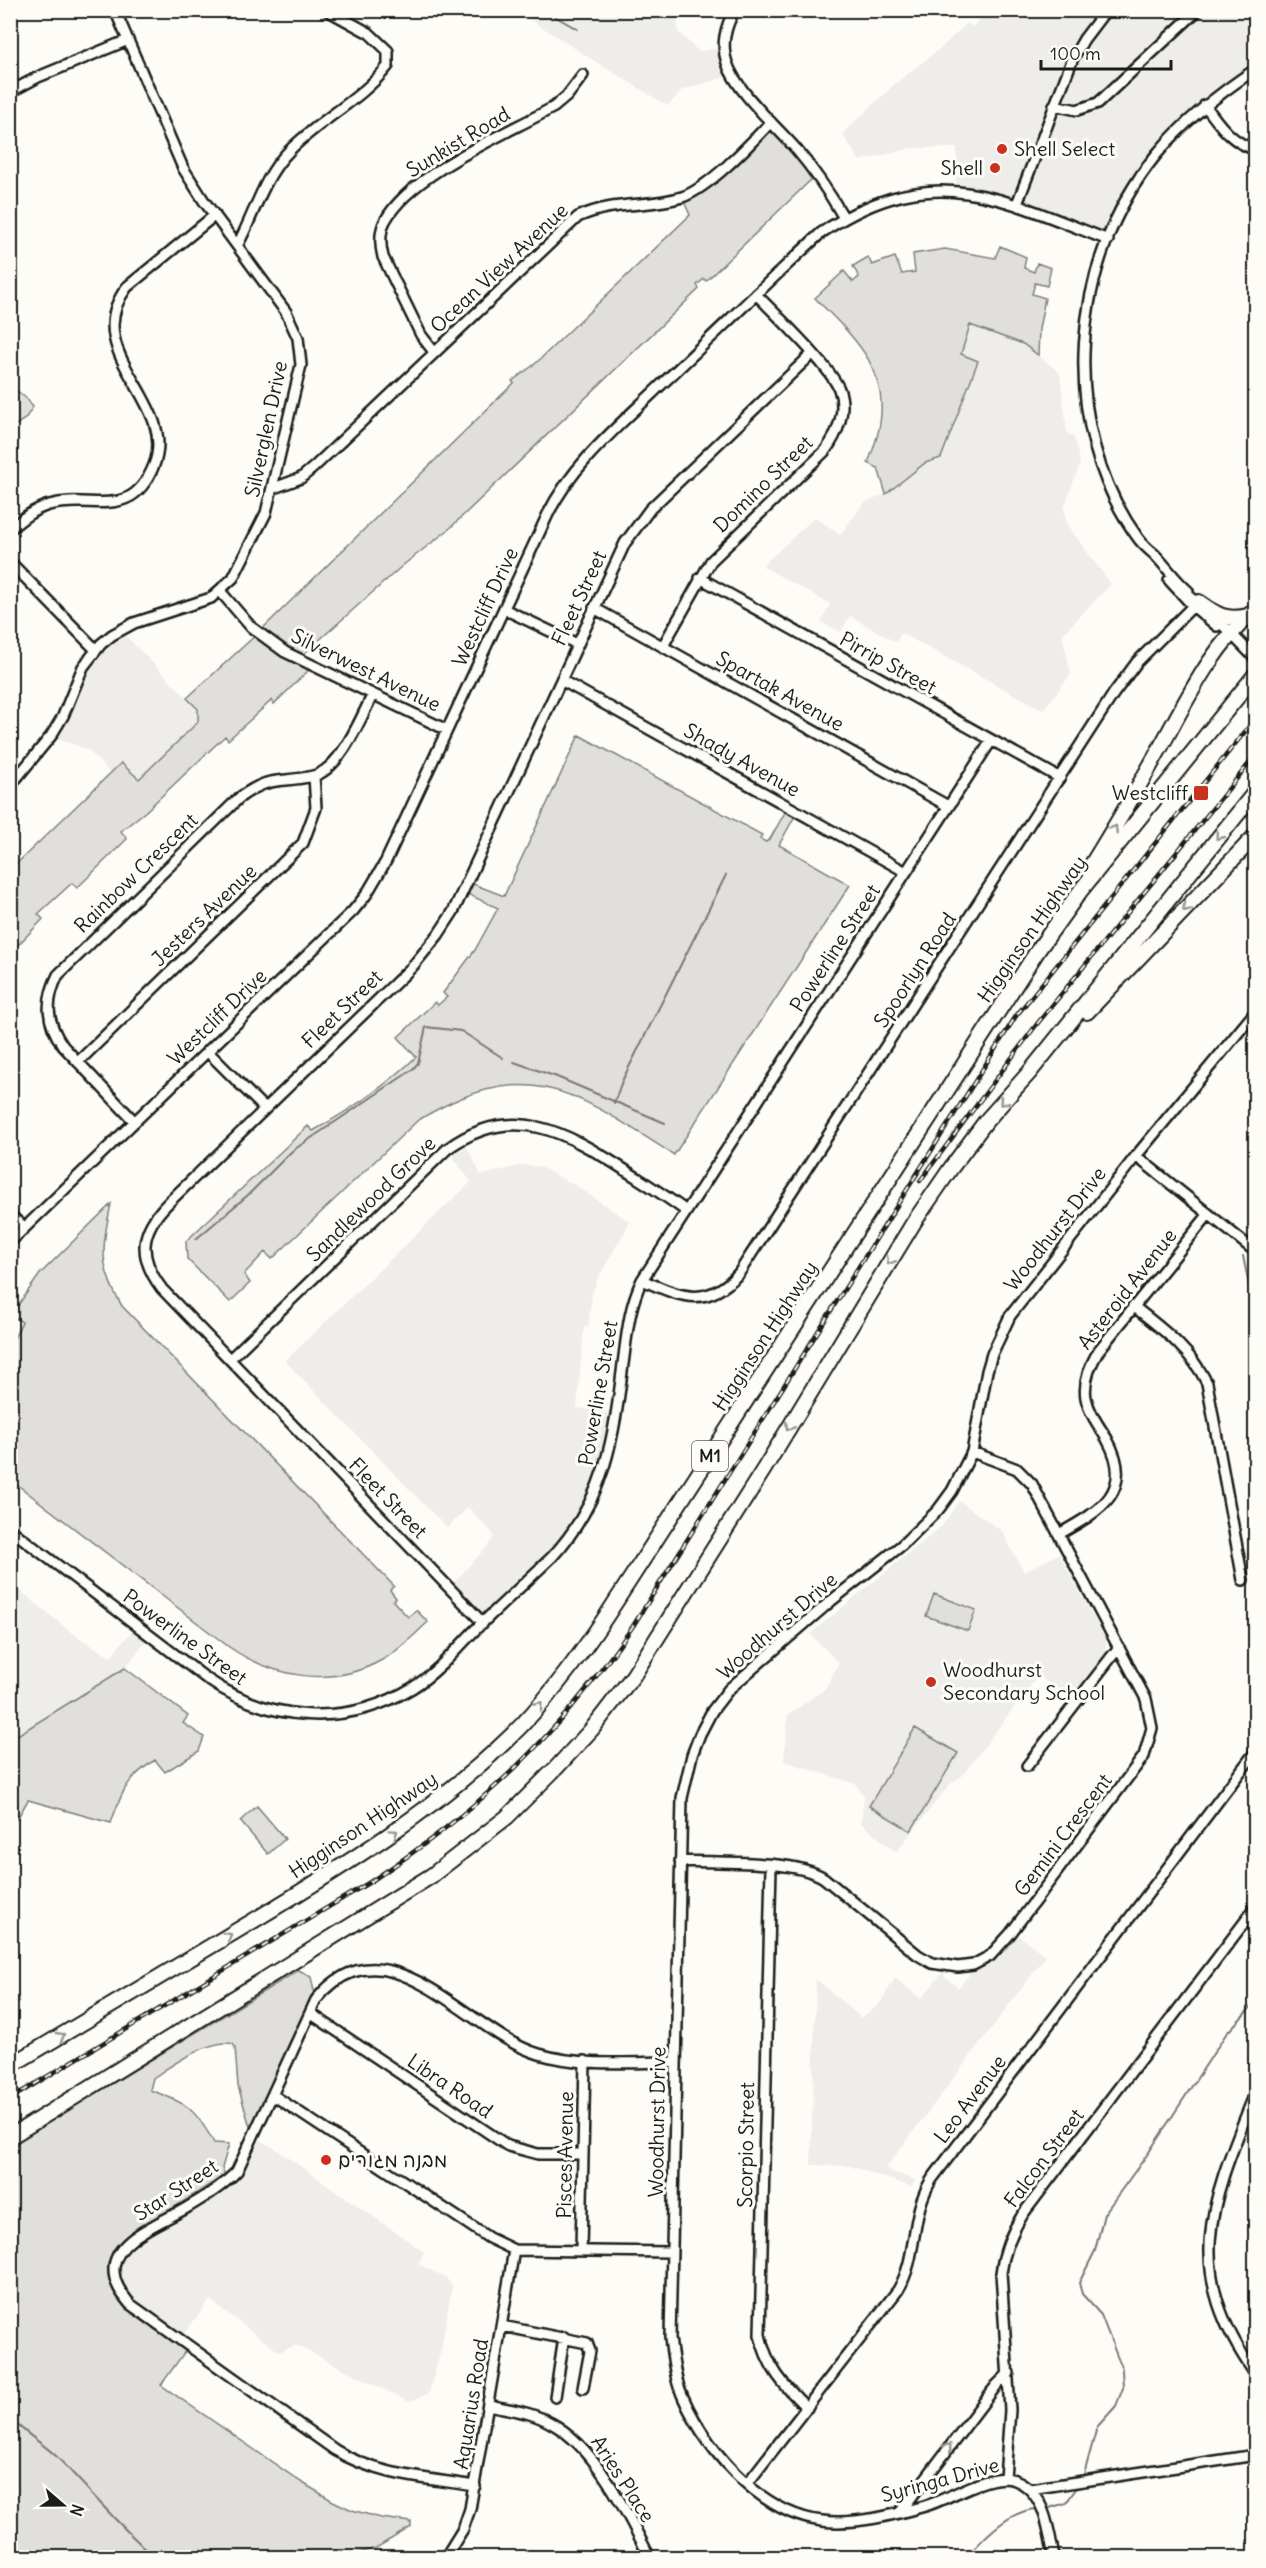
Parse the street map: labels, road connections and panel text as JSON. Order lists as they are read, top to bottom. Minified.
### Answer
{"streets":{"highway":["Higginson Highway","M1"],"street":["Sunkist Road","Ocean View Avenue","Silverglen Drive","Domino Street","Fleet Street","Westcliff Drive","Pirrip Street","Silverwest Avenue","Spartak Avenue","Shady Avenue","Rainbow Crescent","Jesters Avenue","Powerline Street","Spoorlyn Road","Sandlewood Grove","Woodhurst Drive","Asteroid Avenue","Gemini Crescent","Libra Road","Leo Avenue","Scorpio Street","Pisces Avenue","Falcon Street","Star Street","Aquarius Road","Aries Place","Syringa Drive"]},"crossings":[["Sunkist Road","Ocean View Avenue"],["Ocean View Avenue","Silverglen Drive"],["Silverglen Drive","Silverwest Avenue"],["Domino Street","Fleet Street"],["Domino Street","Westcliff Drive"],["Domino Street","Pirrip Street"],["Domino Street","Spartak Avenue"],["Fleet Street","Spartak Avenue"],["Fleet Street","Shady Avenue"],["Fleet Street","Powerline Street"],["Fleet Street","Sandlewood Grove"],["Westcliff Drive","Silverwest Avenue"],["Westcliff Drive","Rainbow Crescent"],["Pirrip Street","Powerline Street"],["Pirrip Street","Spoorlyn Road"],["Spartak Avenue","Powerline Street"],["Shady Avenue","Powerline Street"],["Rainbow Crescent","Jesters Avenue"],["Powerline Street","Spoorlyn Road"],["Powerline Street","Sandlewood Grove"],["Woodhurst Drive","Gemini Crescent"],["Woodhurst Drive","Leo Avenue"],["Woodhurst Drive","Star Street"],["Woodhurst Drive","Syringa Drive"],["Asteroid Avenue","Gemini Crescent"],["Gemini Crescent","Scorpio Street"],["Libra Road","Pisces Avenue"],["Libra Road","Star Street"],["Leo Avenue","Scorpio Street"],["Leo Avenue","Syringa Drive"],["Pisces Avenue","Star Street"],["Falcon Street","Syringa Drive"],["Star Street","Aquarius Road"],["Aquarius Road","Aries Place"]],"places":{"other":["Shell Select","Shell","Woodhurst Secondary School","מבנה מגורים"],"transit":["Westcliff"]},"scale_bar":"100 m","north":"right"}
